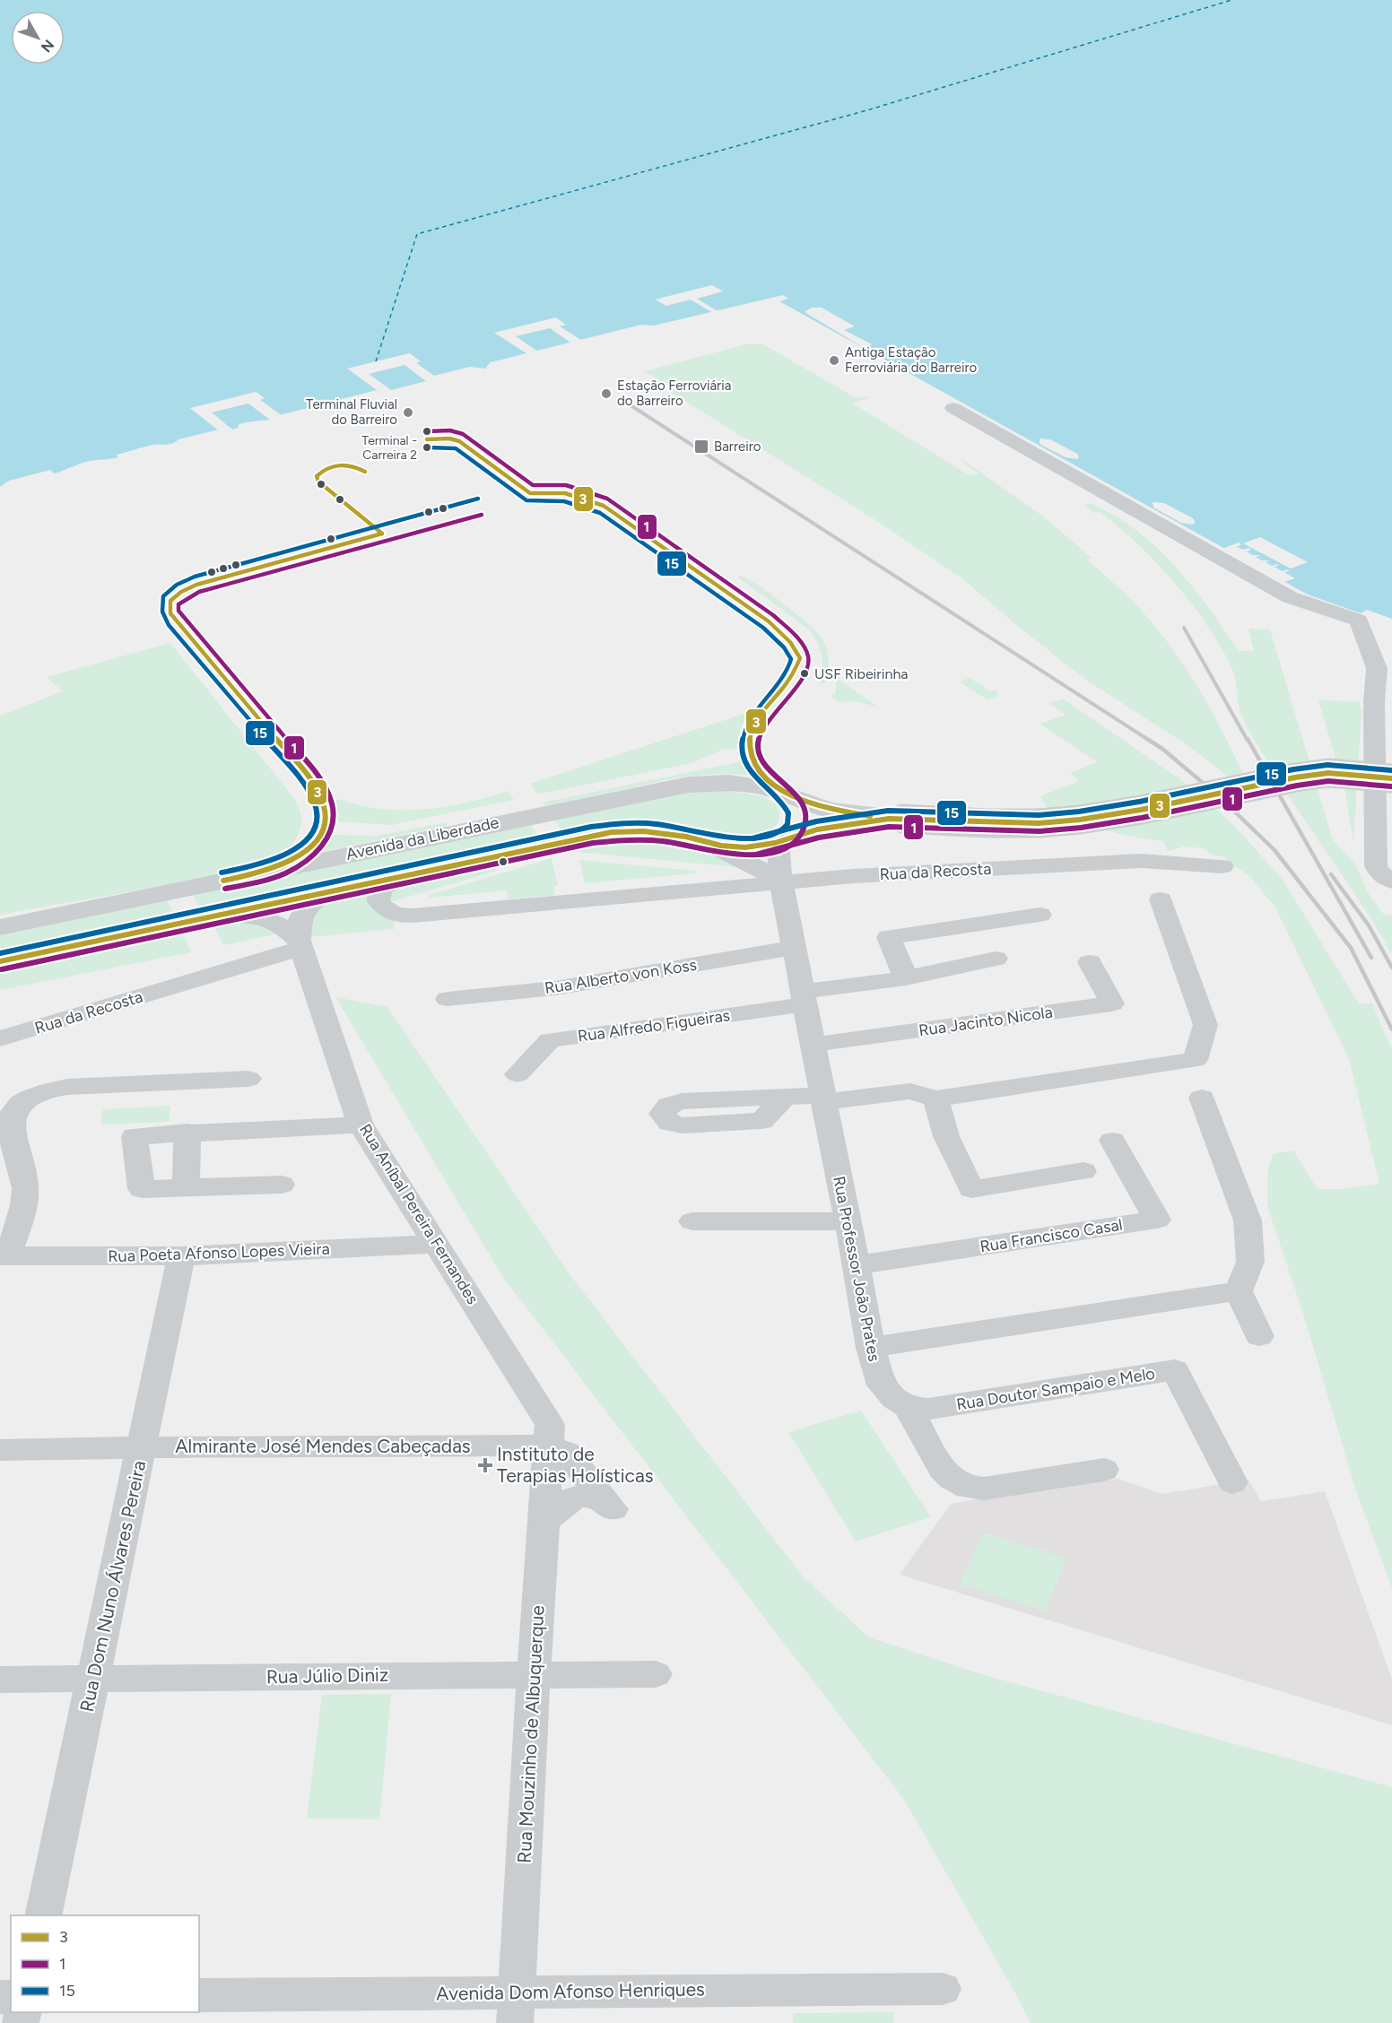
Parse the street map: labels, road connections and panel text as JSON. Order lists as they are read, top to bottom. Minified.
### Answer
{"streets":{"main road":["Avenida da Liberdade"],"street":["Rua da Recosta","Rua Alberto von Koss","Rua Jacinto Nicola","Rua Alfredo Figueiras","Rua Aníbal Pereira Fernandes","Rua Francisco Casal","Rua Poeta Afonso Lopes Vieira","Rua Professor João Prates","Rua Doutor Sampaio e Melo","Almirante José Mendes Cabeçadas","Rua Dom Nuno Álvares Pereira","Rua Júlio Diniz","Rua Mouzinho de Albuquerque","Avenida Dom Afonso Henriques"]},"crossings":[["Avenida da Liberdade","Rua da Recosta"],["Avenida da Liberdade","Rua Professor João Prates"],["Rua da Recosta","Rua Aníbal Pereira Fernandes"],["Rua da Recosta","Rua Professor João Prates"],["Rua Alberto von Koss","Rua Professor João Prates"],["Rua Jacinto Nicola","Rua Professor João Prates"],["Rua Alfredo Figueiras","Rua Professor João Prates"],["Rua Aníbal Pereira Fernandes","Rua Poeta Afonso Lopes Vieira"],["Rua Aníbal Pereira Fernandes","Almirante José Mendes Cabeçadas"],["Rua Aníbal Pereira Fernandes","Rua Mouzinho de Albuquerque"],["Rua Francisco Casal","Rua Professor João Prates"],["Rua Poeta Afonso Lopes Vieira","Rua Dom Nuno Álvares Pereira"],["Rua Professor João Prates","Rua Doutor Sampaio e Melo"],["Almirante José Mendes Cabeçadas","Rua Dom Nuno Álvares Pereira"],["Almirante José Mendes Cabeçadas","Rua Mouzinho de Albuquerque"],["Rua Dom Nuno Álvares Pereira","Rua Júlio Diniz"],["Rua Júlio Diniz","Rua Mouzinho de Albuquerque"],["Rua Mouzinho de Albuquerque","Avenida Dom Afonso Henriques"]],"places":{"other":["Antiga Estação Ferroviária do Barreiro","Estação Ferroviária do Barreiro","Terminal Fluvial do Barreiro","Terminal - Carreira 2","USF Ribeirinha"],"transit":["Barreiro"],"health":["Instituto de Terapias Holísticas"]},"lines":["transit line 1","transit line 3","transit line 15"],"legend":["3","1","15"],"north":"bottom right"}
